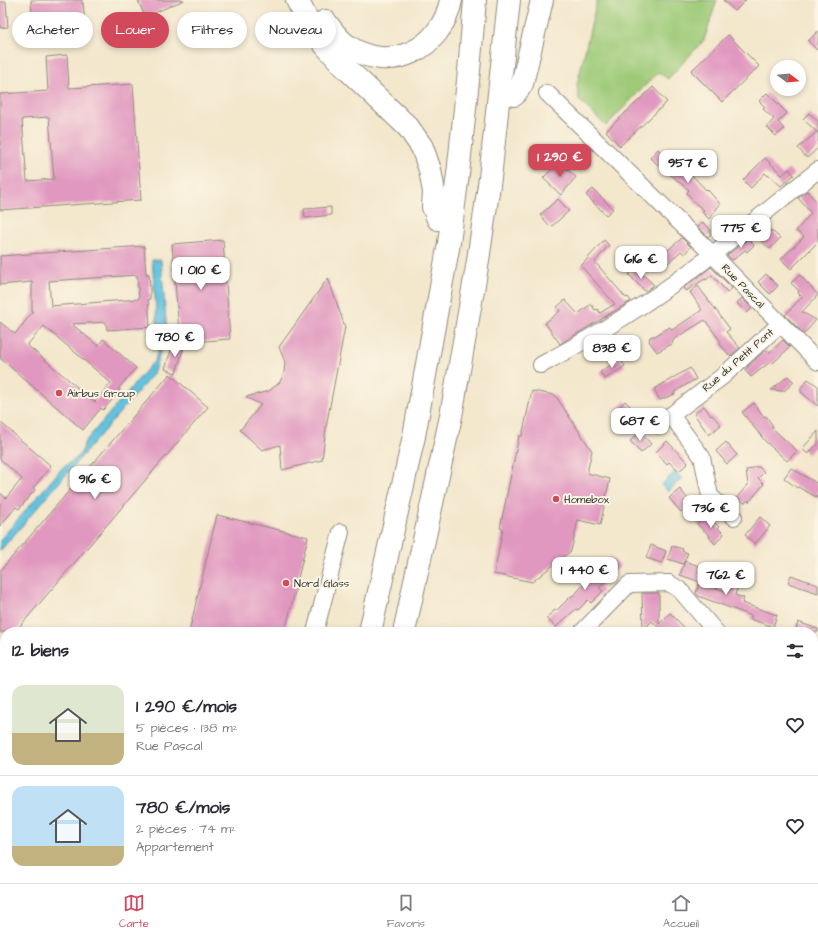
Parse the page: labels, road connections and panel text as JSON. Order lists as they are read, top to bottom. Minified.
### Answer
{"streets":{"street":["Rue Pascal","Rue du Petit Pont"]},"crossings":[["Rue Pascal","Rue du Petit Pont"]],"places":["Airbus Group","Homebox","Nord Glass"],"north":"right","page":{"chip":["Acheter","Louer","Filtres","Nouveau"],"price":["1 290 €","957 €","775 €","616 €","1 010 €","780 €","838 €","687 €","916 €","736 €","1 440 €","762 €"],"heading":"12 biens","list":[{"name":"1 290 €/mois","note":"5 pièces · 138 m² · Rue Pascal"},{"name":"780 €/mois","note":"2 pièces · 74 m² · Appartement"}],"tabs":["Carte","Favoris","Accueil"]}}
